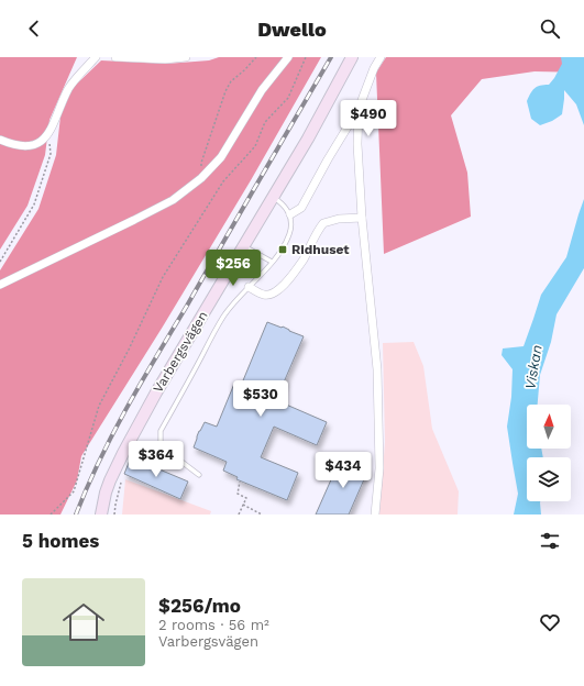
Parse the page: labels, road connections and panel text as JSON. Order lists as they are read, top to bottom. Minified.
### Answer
{"streets":{"main road":["Varbergsvägen"]},"water":["Viskan"],"places":{"transit":["Ridhuset"]},"north":"top","page":{"header":"Dwello","price":["$490","$256","$530","$364","$434"],"heading":"5 homes","list":[{"name":"$256/mo","note":"2 rooms · 56 m² · Varbergsvägen"}]}}
